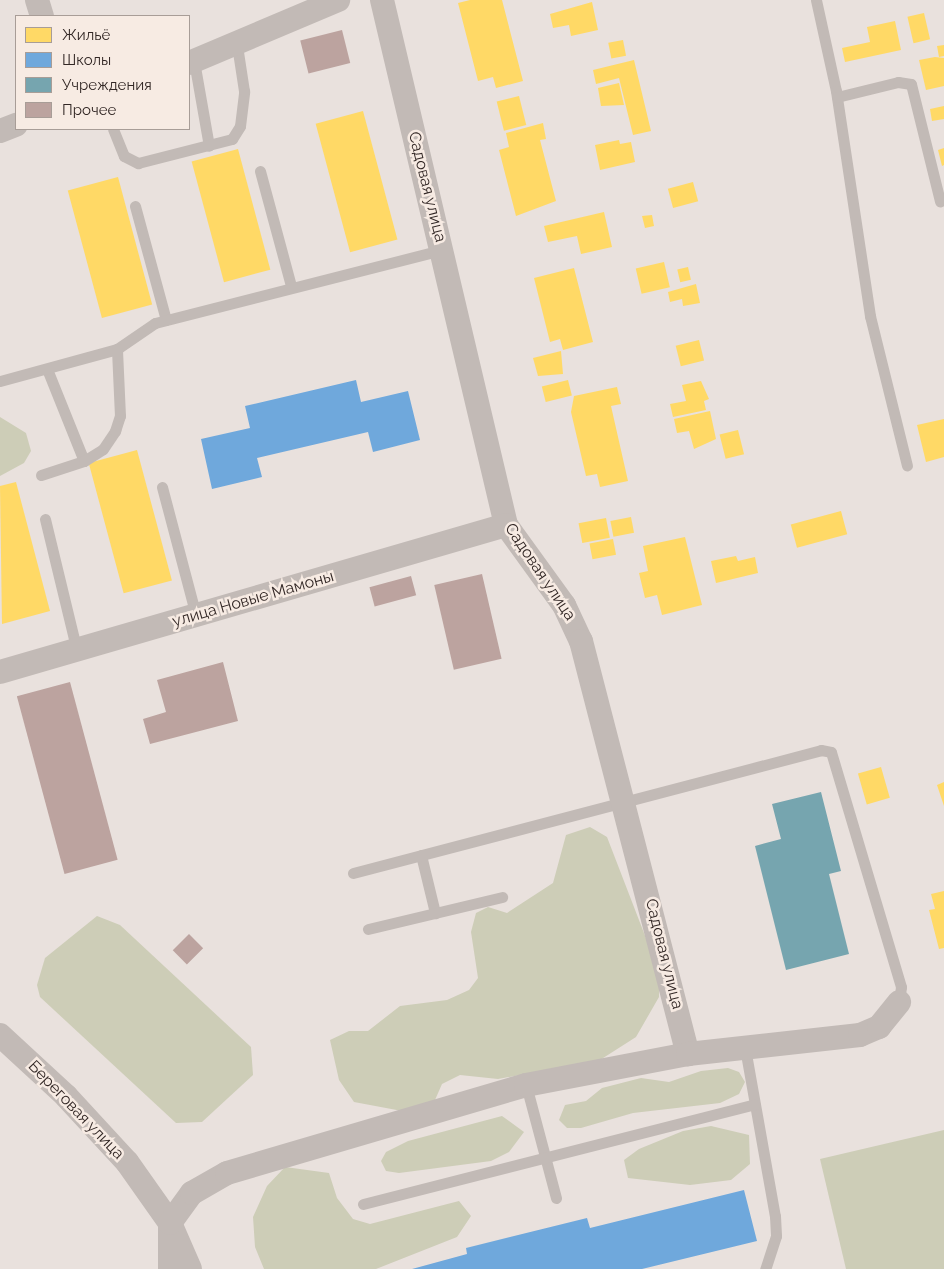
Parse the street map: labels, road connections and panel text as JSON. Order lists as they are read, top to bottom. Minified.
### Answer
{"streets":{"street":["Садовая улица","улица Новые Мамоны","Береговая улица"]},"crossings":[["Садовая улица","улица Новые Мамоны"]],"legend":["Жильё","Школы","Учреждения","Прочее"]}
